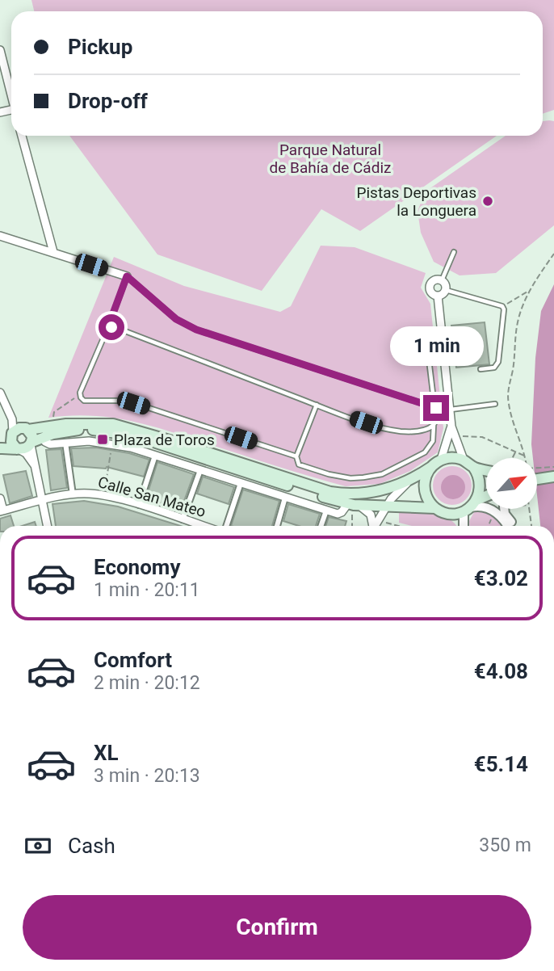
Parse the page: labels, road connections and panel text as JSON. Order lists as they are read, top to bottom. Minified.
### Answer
{"streets":{"street":["Calle San Mateo"]},"parks":["Parque Natural de Bahía de Cádiz"],"places":{"other":["Pistas Deportivas la Longuera"],"transit":["Plaza de Toros"]},"north":"top right","page":{"banner":["Pickup","Drop-off"],"bubble":"1 min","list":[{"name":"Economy","note":"1 min · 20:11","value":"€3.02"},{"name":"Comfort","note":"2 min · 20:12","value":"€4.08"},{"name":"XL","note":"3 min · 20:13","value":"€5.14"}],"pay":["Cash","350 m"],"buttons":"Confirm"}}
